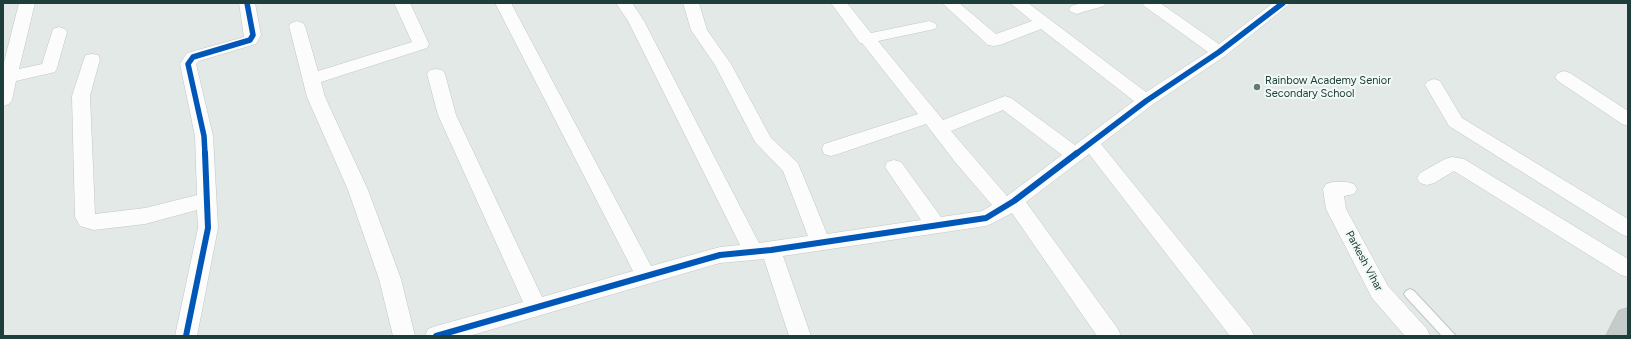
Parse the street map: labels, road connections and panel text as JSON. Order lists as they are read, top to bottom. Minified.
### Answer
{"streets":{"street":["Parkesh Vihar"]},"places":["Rainbow Academy Senior Secondary School"]}
